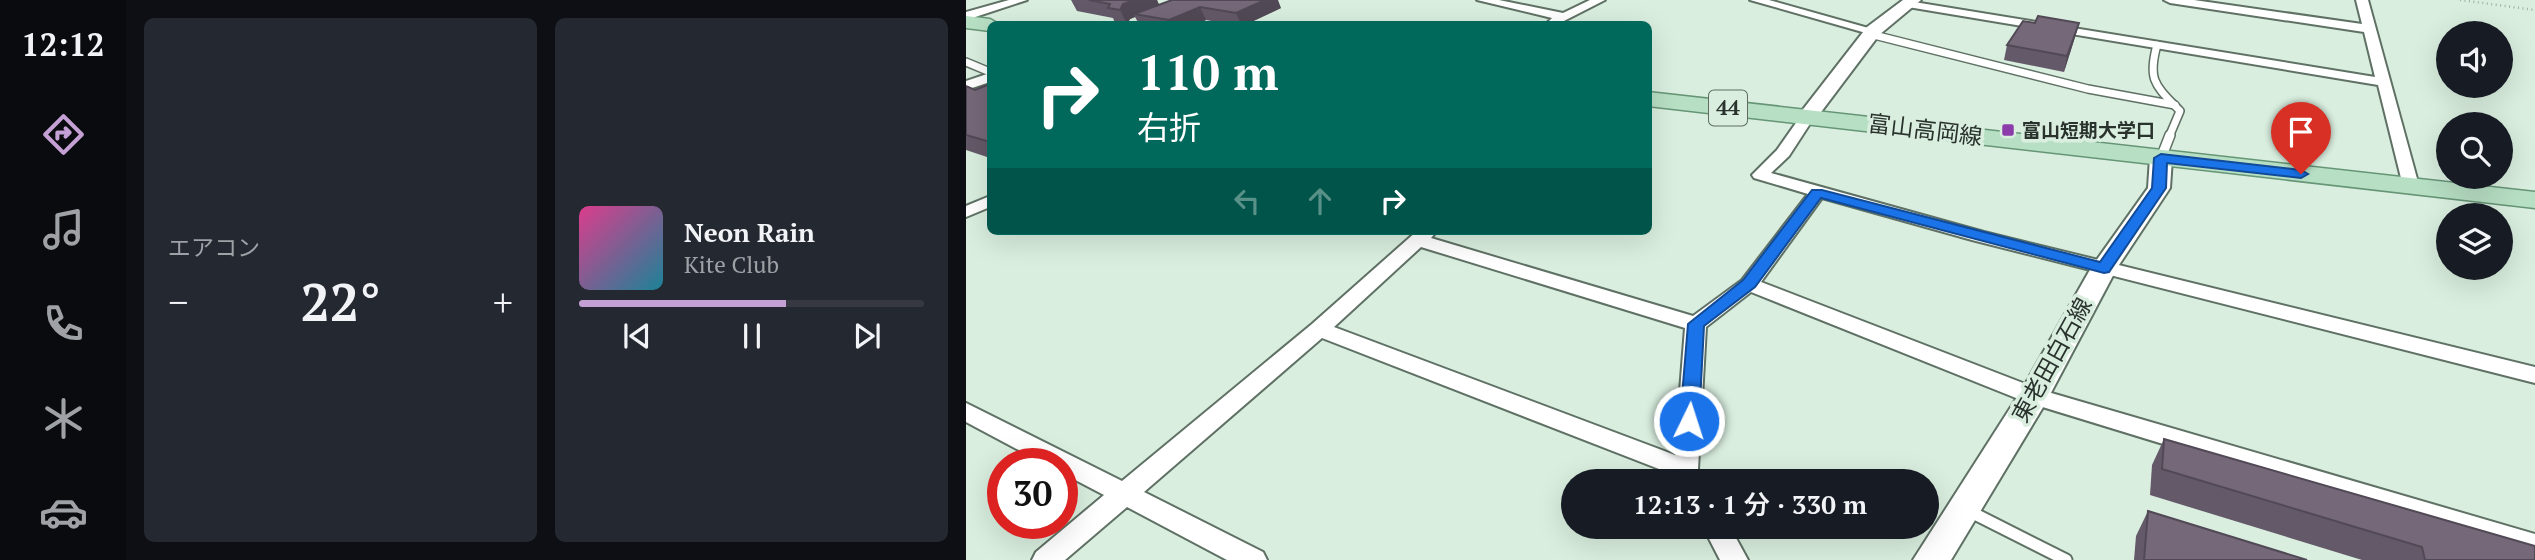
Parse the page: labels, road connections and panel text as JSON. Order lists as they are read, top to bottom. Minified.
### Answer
{"streets":{"main road":["44","富山高岡線","東老田白石線"]},"crossings":[["富山高岡線","東老田白石線"]],"places":{"transit":["富山短期大学口"]},"page":{"tabs":"12:12","tile":"エアコン","turn":["110 m","右折"],"song":["Neon Rain","Kite Club"],"heat":["−","22°","+"],"limit":"30","trip":"12:13 · 1 分 · 330 m"}}
